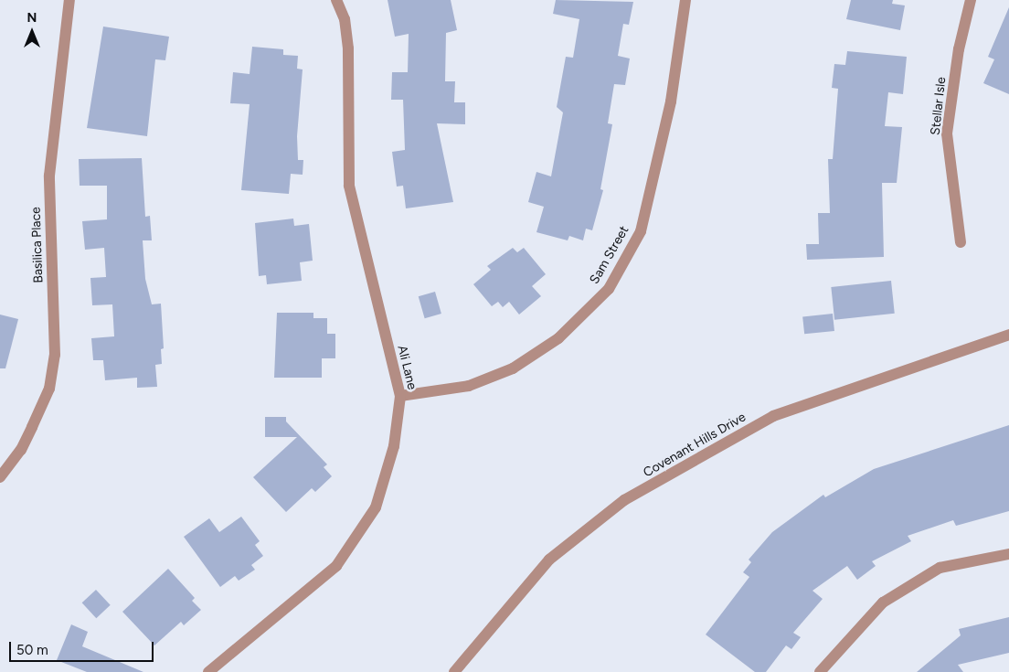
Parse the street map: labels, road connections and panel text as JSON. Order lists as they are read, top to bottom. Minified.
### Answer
{"streets":{"street":["Stellar Isle","Basilica Place","Sam Street","Ali Lane","Covenant Hills Drive"]},"crossings":[["Sam Street","Ali Lane"]],"scale_bar":"50 m","north":"top"}
